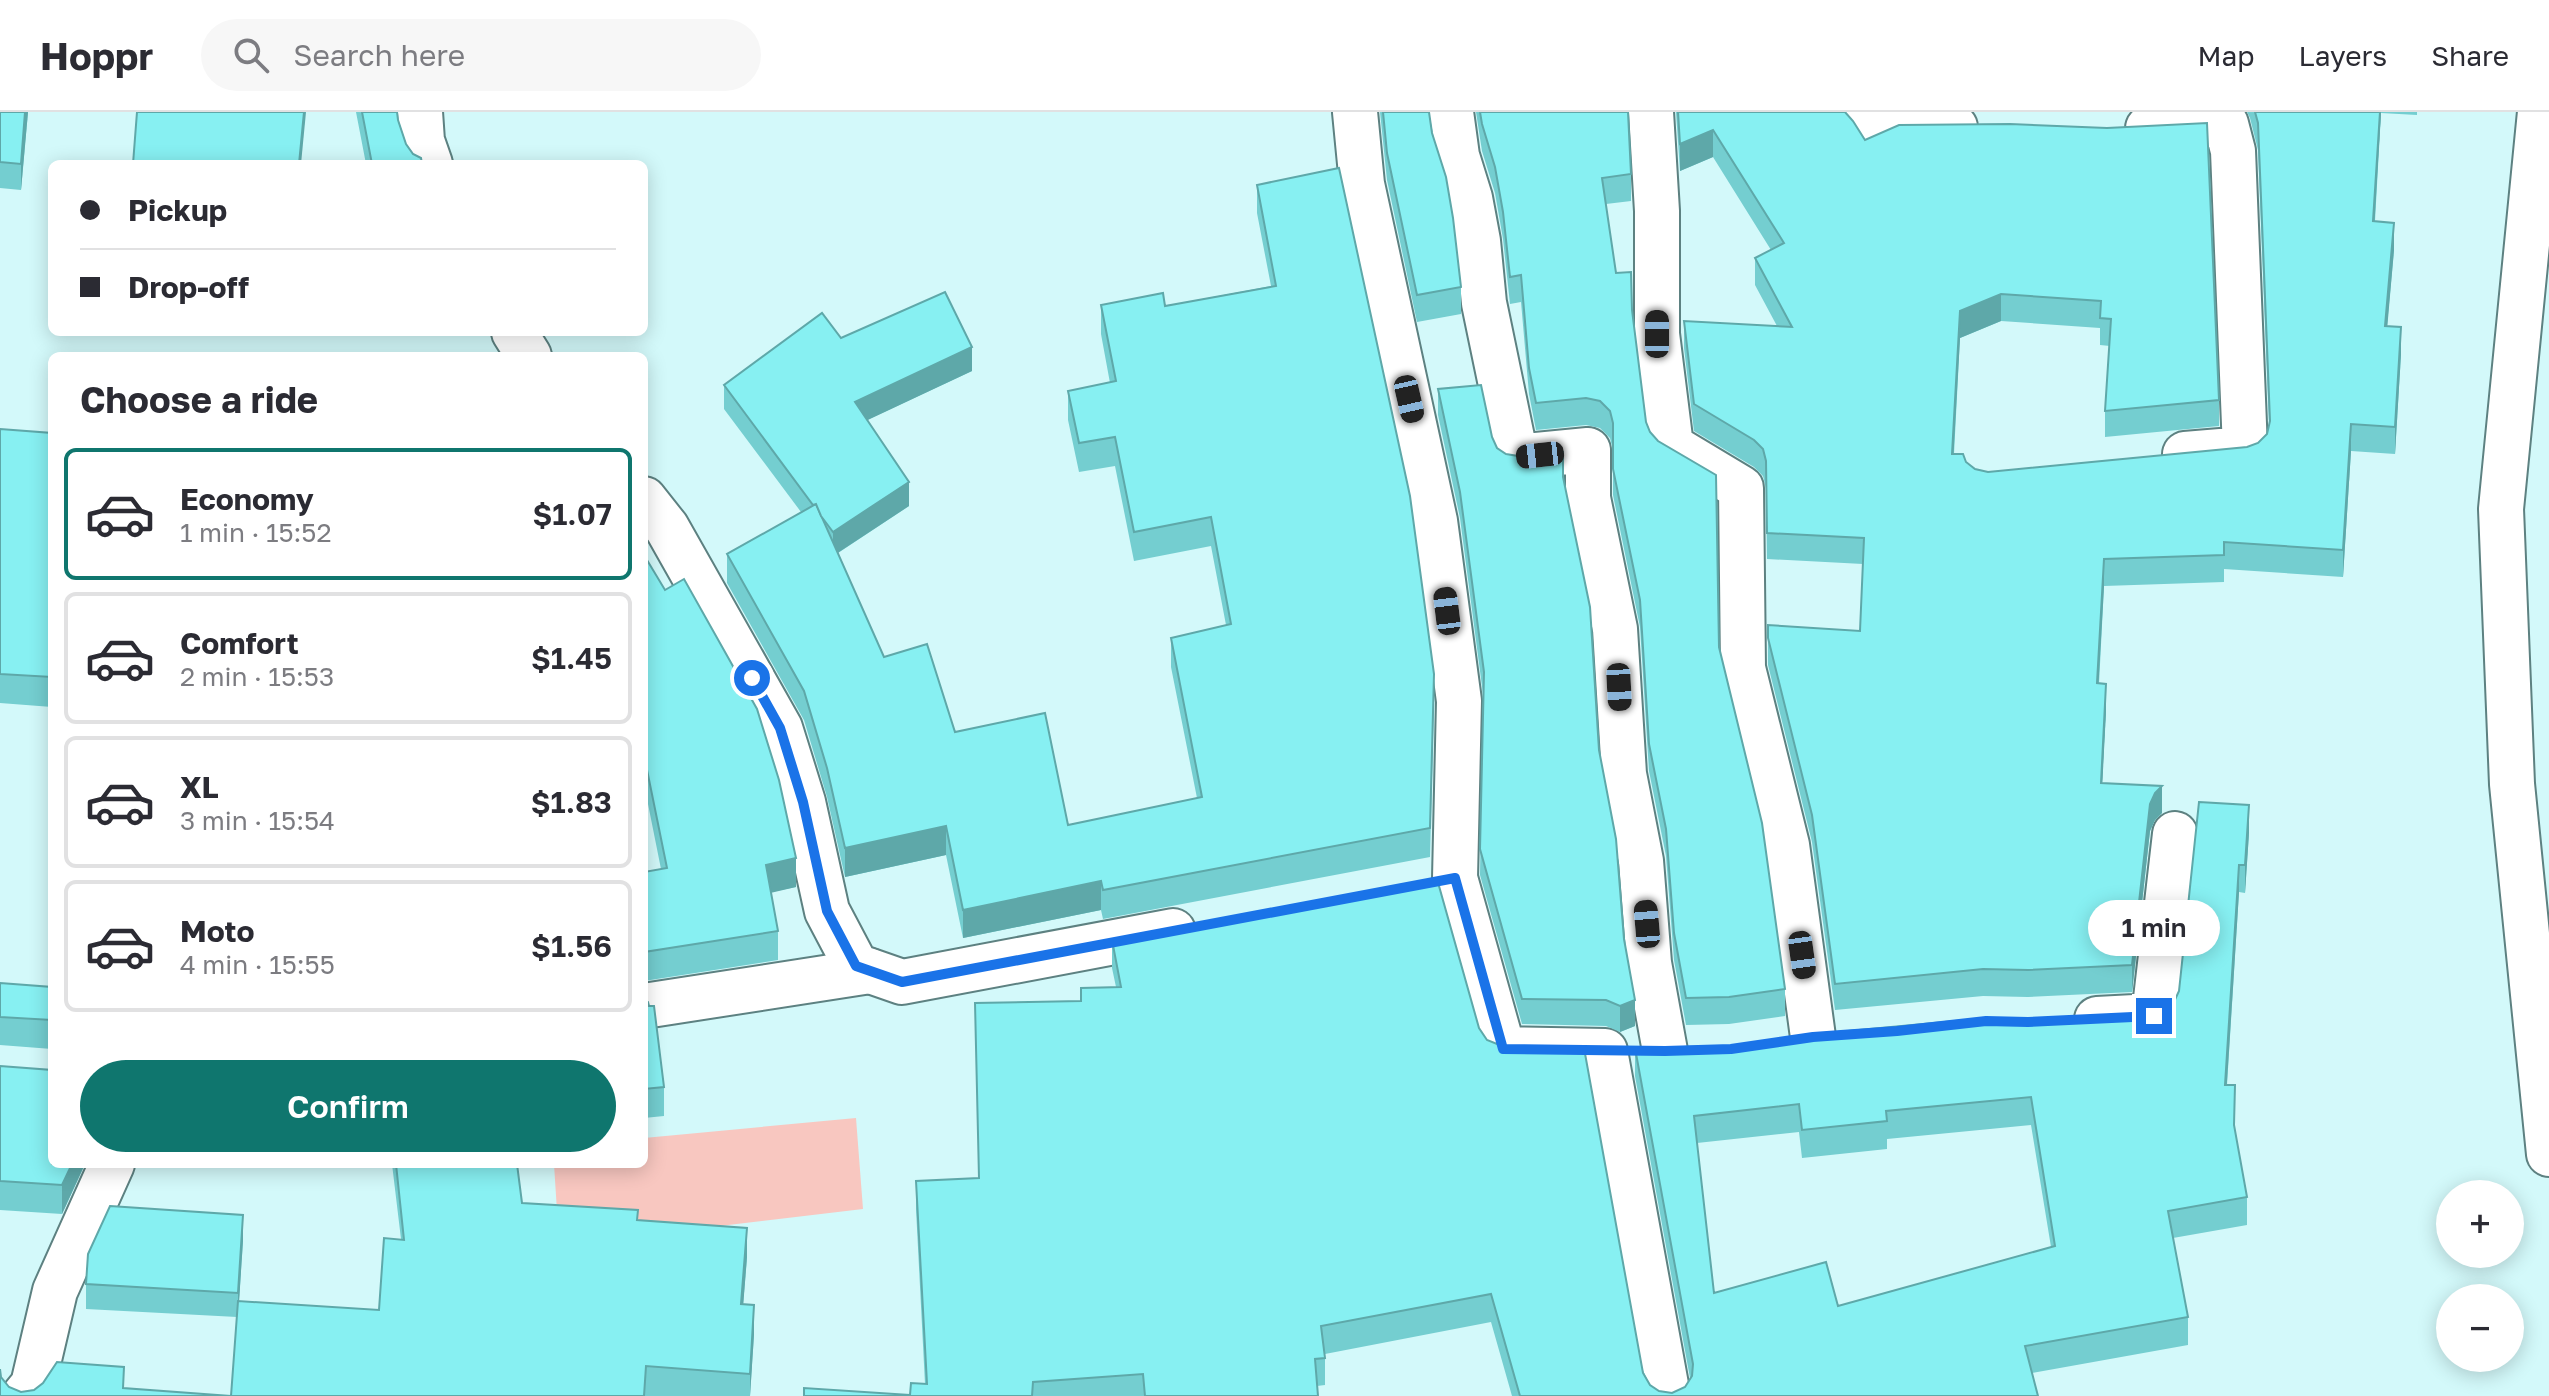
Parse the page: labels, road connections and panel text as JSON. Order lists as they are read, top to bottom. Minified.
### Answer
{"page":{"header":"Hoppr","search":"Search here","nav":["Map","Layers","Share"],"banner":["Pickup","Drop-off"],"heading":"Choose a ride","list":[{"name":"Economy","note":"1 min · 15:52","value":"$1.07"},{"name":"Comfort","note":"2 min · 15:53","value":"$1.45"},{"name":"XL","note":"3 min · 15:54","value":"$1.83"},{"name":"Moto","note":"4 min · 15:55","value":"$1.56"}],"bubble":"1 min","buttons":"Confirm","map_buttons":["+","−"]}}
